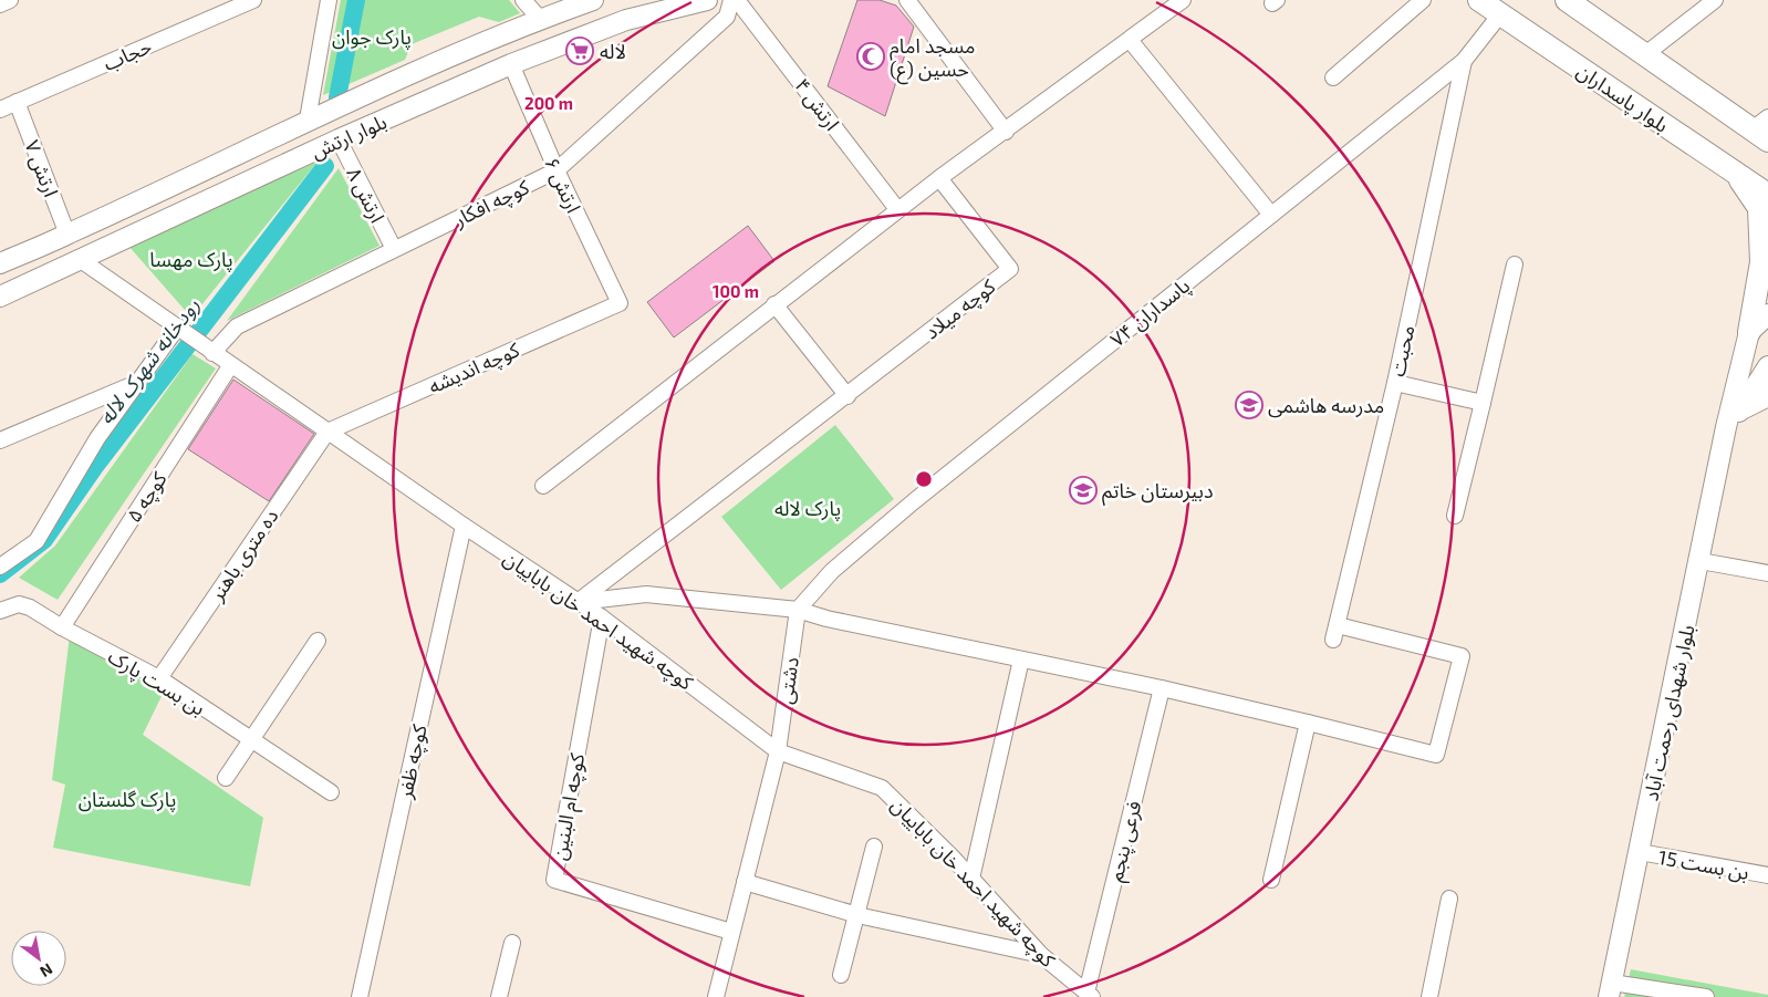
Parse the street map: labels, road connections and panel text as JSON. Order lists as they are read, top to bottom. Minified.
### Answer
{"streets":{"main road":["بلوار پاسداران"],"street":["حجاب","ارتش ۴","بلوار ارتش","ارتش ۷","ارتش ۶","ارتش ۸","کوچه افکار","کوچه میلاد","پاسداران ۷۴","محبت","کوچه اندیشه","کوچه ۵","ده متری باهنر","کوچه شهید احمد خان باباییان","دشتی","بن بست پارک","بلوار شهدای رحمت آباد","کوچه ظفر","کوچه ام البنین","فرعی پنجم","بن بست 15"]},"crossings":[["حجاب","ارتش ۷"],["بلوار پاسداران","پاسداران ۷۴"],["بلوار ارتش","ارتش ۷"],["بلوار ارتش","ارتش ۶"],["بلوار ارتش","ارتش ۸"],["بلوار ارتش","کوچه شهید احمد خان باباییان"],["ارتش ۶","کوچه افکار"],["ارتش ۶","کوچه اندیشه"],["ارتش ۸","کوچه افکار"],["کوچه افکار","کوچه شهید احمد خان باباییان"],["کوچه میلاد","کوچه شهید احمد خان باباییان"],["پاسداران ۷۴","محبت"],["پاسداران ۷۴","دشتی"],["کوچه اندیشه","ده متری باهنر"],["کوچه اندیشه","کوچه شهید احمد خان باباییان"],["کوچه ۵","کوچه شهید احمد خان باباییان"],["کوچه ۵","بن بست پارک"],["ده متری باهنر","کوچه شهید احمد خان باباییان"],["ده متری باهنر","بن بست پارک"],["کوچه شهید احمد خان باباییان","دشتی"],["کوچه شهید احمد خان باباییان","کوچه ظفر"],["کوچه شهید احمد خان باباییان","کوچه ام البنین"],["کوچه شهید احمد خان باباییان","فرعی پنجم"],["دشتی","کوچه ام البنین"],["بلوار شهدای رحمت آباد","بن بست 15"]],"water":["رودخانه شهرک لاله"],"parks":["پارک جوان","پارک مهسا","پارک لاله","پارک گلستان"],"places":{"supermarket":["لاله"],"mosque":["مسجد امام حسین (ع)"],"school or university":["مدرسه هاشمی","دبیرستان خاتم"]},"north":"bottom right","rings":["200 m","100 m"]}
